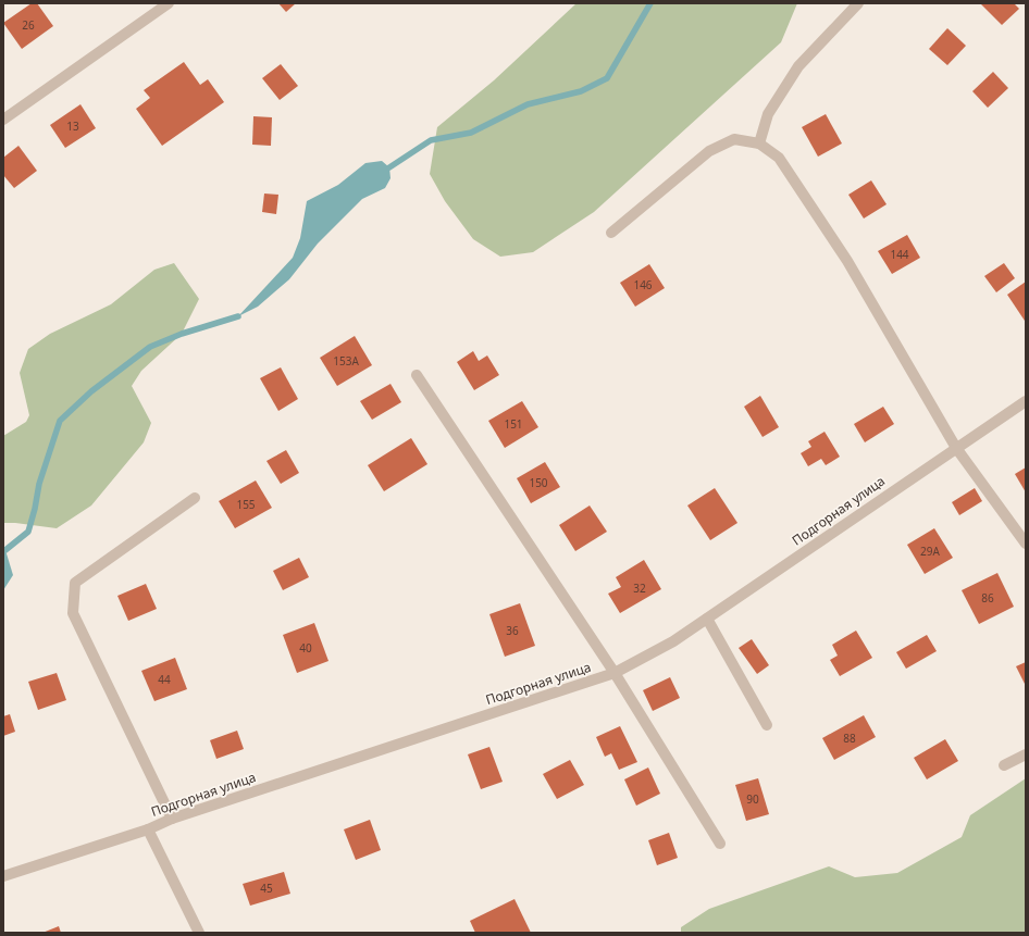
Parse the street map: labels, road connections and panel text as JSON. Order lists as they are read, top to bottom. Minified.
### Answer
{"streets":{"street":["Подгорная улица"]},"house_numbers":["26","13","144","146","153А","151","150","155","29А","32","86","36","40","44","88","90","45"]}
